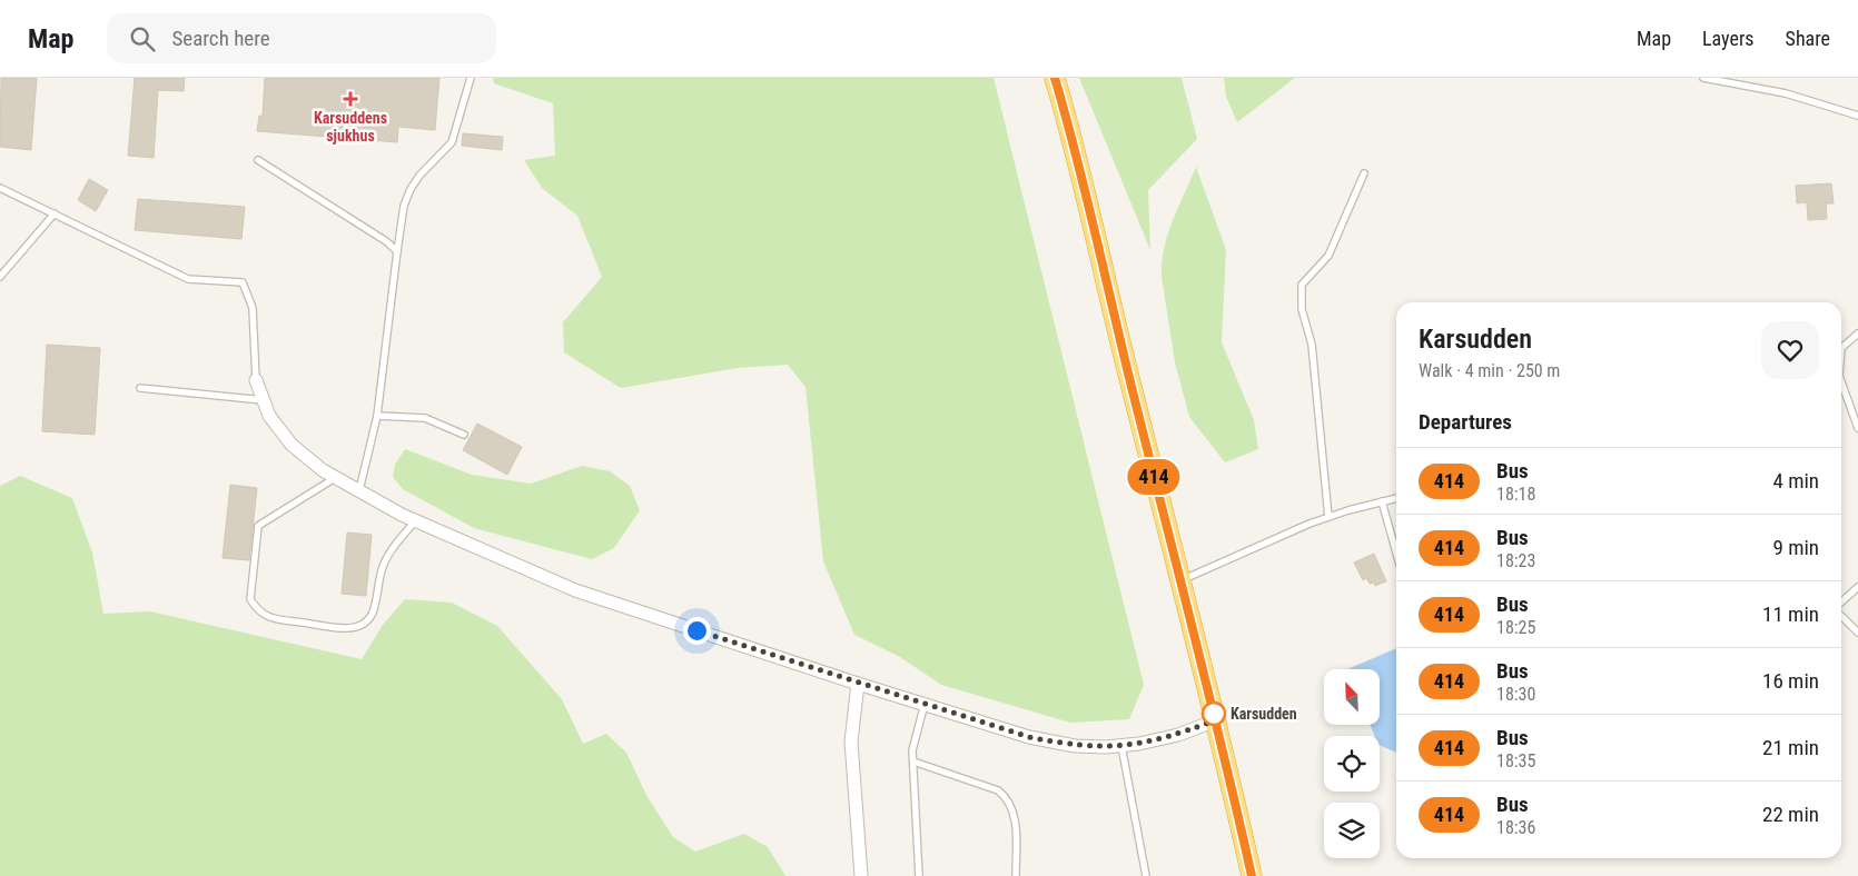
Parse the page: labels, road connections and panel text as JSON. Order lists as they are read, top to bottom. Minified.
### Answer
{"places":{"health":["Karsuddens sjukhus"],"other":["Karsudden"]},"lines":["bus line 414"],"north":"top left","page":{"header":"Map","search":"Search here","nav":["Map","Layers","Share"],"on_map":"414","heading":[["Karsudden","Walk · 4 min · 250 m"],"Departures"],"list":[{"mark":"414","name":"Bus","note":"18:18","value":"4 min"},{"mark":"414","name":"Bus","note":"18:23","value":"9 min"},{"mark":"414","name":"Bus","note":"18:25","value":"11 min"},{"mark":"414","name":"Bus","note":"18:30","value":"16 min"},{"mark":"414","name":"Bus","note":"18:35","value":"21 min"},{"mark":"414","name":"Bus","note":"18:36","value":"22 min"}]}}
